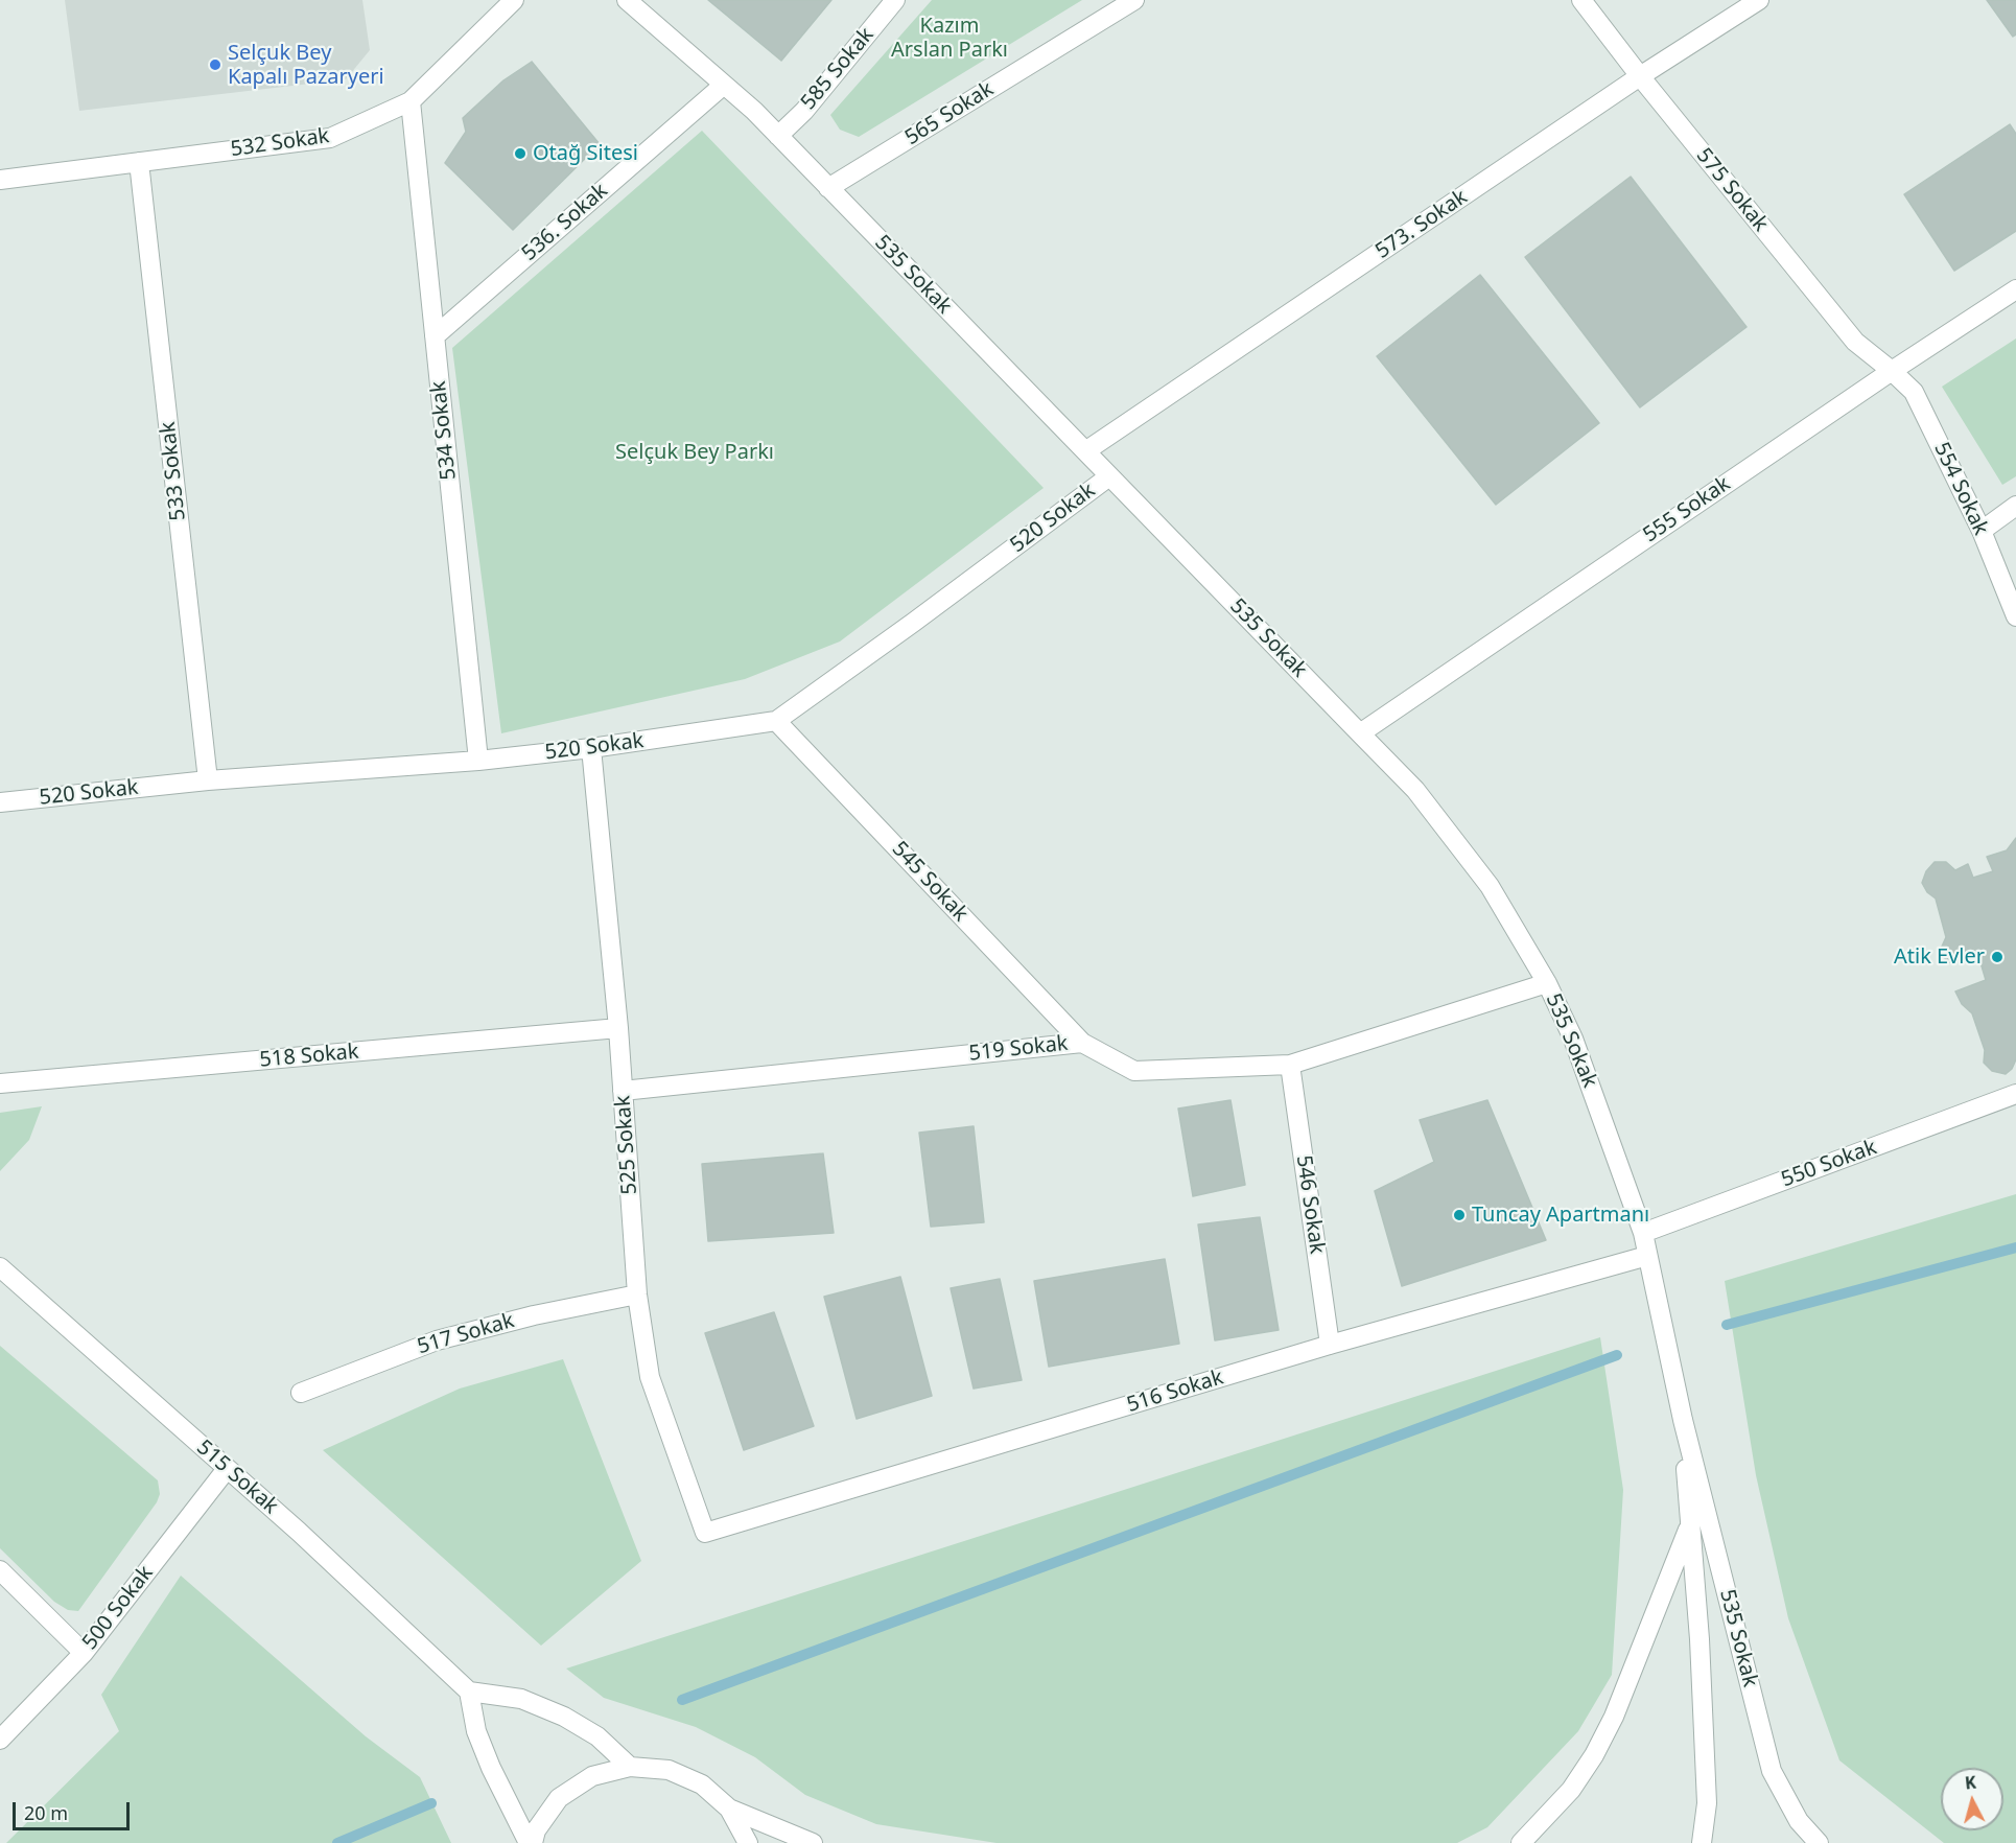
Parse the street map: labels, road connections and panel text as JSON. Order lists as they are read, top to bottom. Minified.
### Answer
{"streets":{"street":["585 Sokak","565 Sokak","532 Sokak","575 Sokak","536. Sokak","573. Sokak","535 Sokak","534 Sokak","533 Sokak","554 Sokak","555 Sokak","520 Sokak","545 Sokak","519 Sokak","518 Sokak","525 Sokak","550 Sokak","546 Sokak","517 Sokak","516 Sokak","515 Sokak","500 Sokak"]},"crossings":[["585 Sokak","535 Sokak"],["565 Sokak","535 Sokak"],["532 Sokak","534 Sokak"],["532 Sokak","533 Sokak"],["575 Sokak","573. Sokak"],["575 Sokak","554 Sokak"],["575 Sokak","555 Sokak"],["536. Sokak","535 Sokak"],["536. Sokak","534 Sokak"],["573. Sokak","535 Sokak"],["535 Sokak","555 Sokak"],["535 Sokak","520 Sokak"],["535 Sokak","519 Sokak"],["535 Sokak","550 Sokak"],["535 Sokak","516 Sokak"],["534 Sokak","520 Sokak"],["533 Sokak","520 Sokak"],["554 Sokak","555 Sokak"],["520 Sokak","545 Sokak"],["520 Sokak","525 Sokak"],["545 Sokak","519 Sokak"],["519 Sokak","525 Sokak"],["519 Sokak","546 Sokak"],["518 Sokak","525 Sokak"],["525 Sokak","517 Sokak"],["525 Sokak","516 Sokak"],["546 Sokak","516 Sokak"],["515 Sokak","500 Sokak"]],"parks":["Kazım Arslan Parkı","Selçuk Bey Parkı"],"places":["Selçuk Bey Kapalı Pazaryeri","Otağ Sitesi","Atik Evler","Tuncay Apartmanı"],"scale_bar":"20 m","north":"top"}
